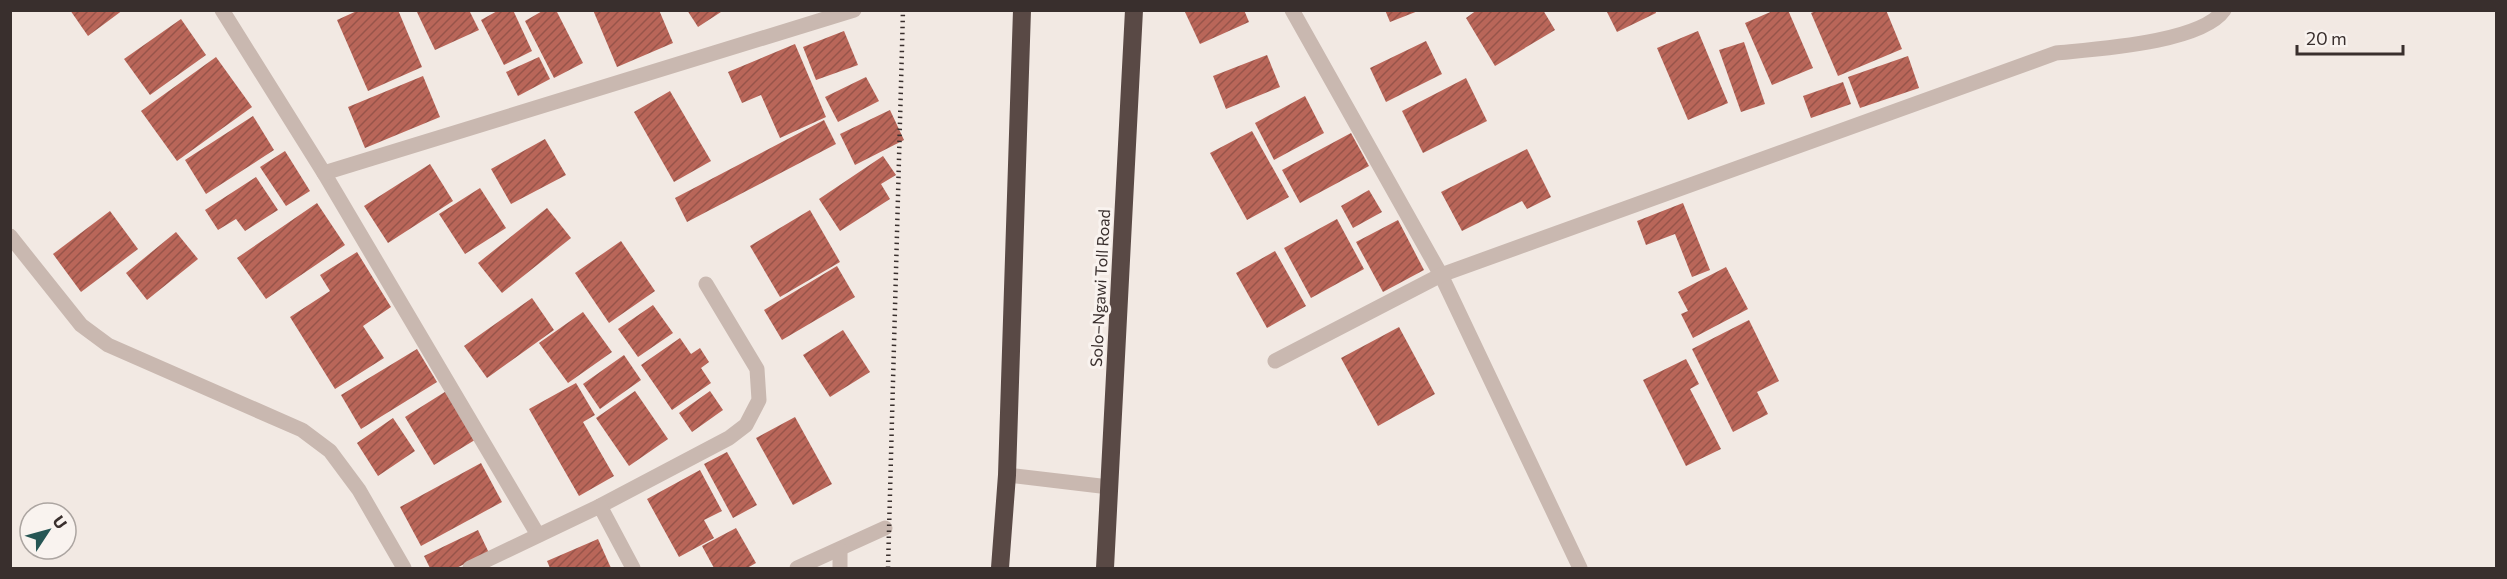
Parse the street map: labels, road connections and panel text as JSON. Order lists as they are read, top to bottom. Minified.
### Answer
{"streets":{"highway":["Solo–Ngawi Toll Road"]},"scale_bar":"20 m","north":"top right"}
